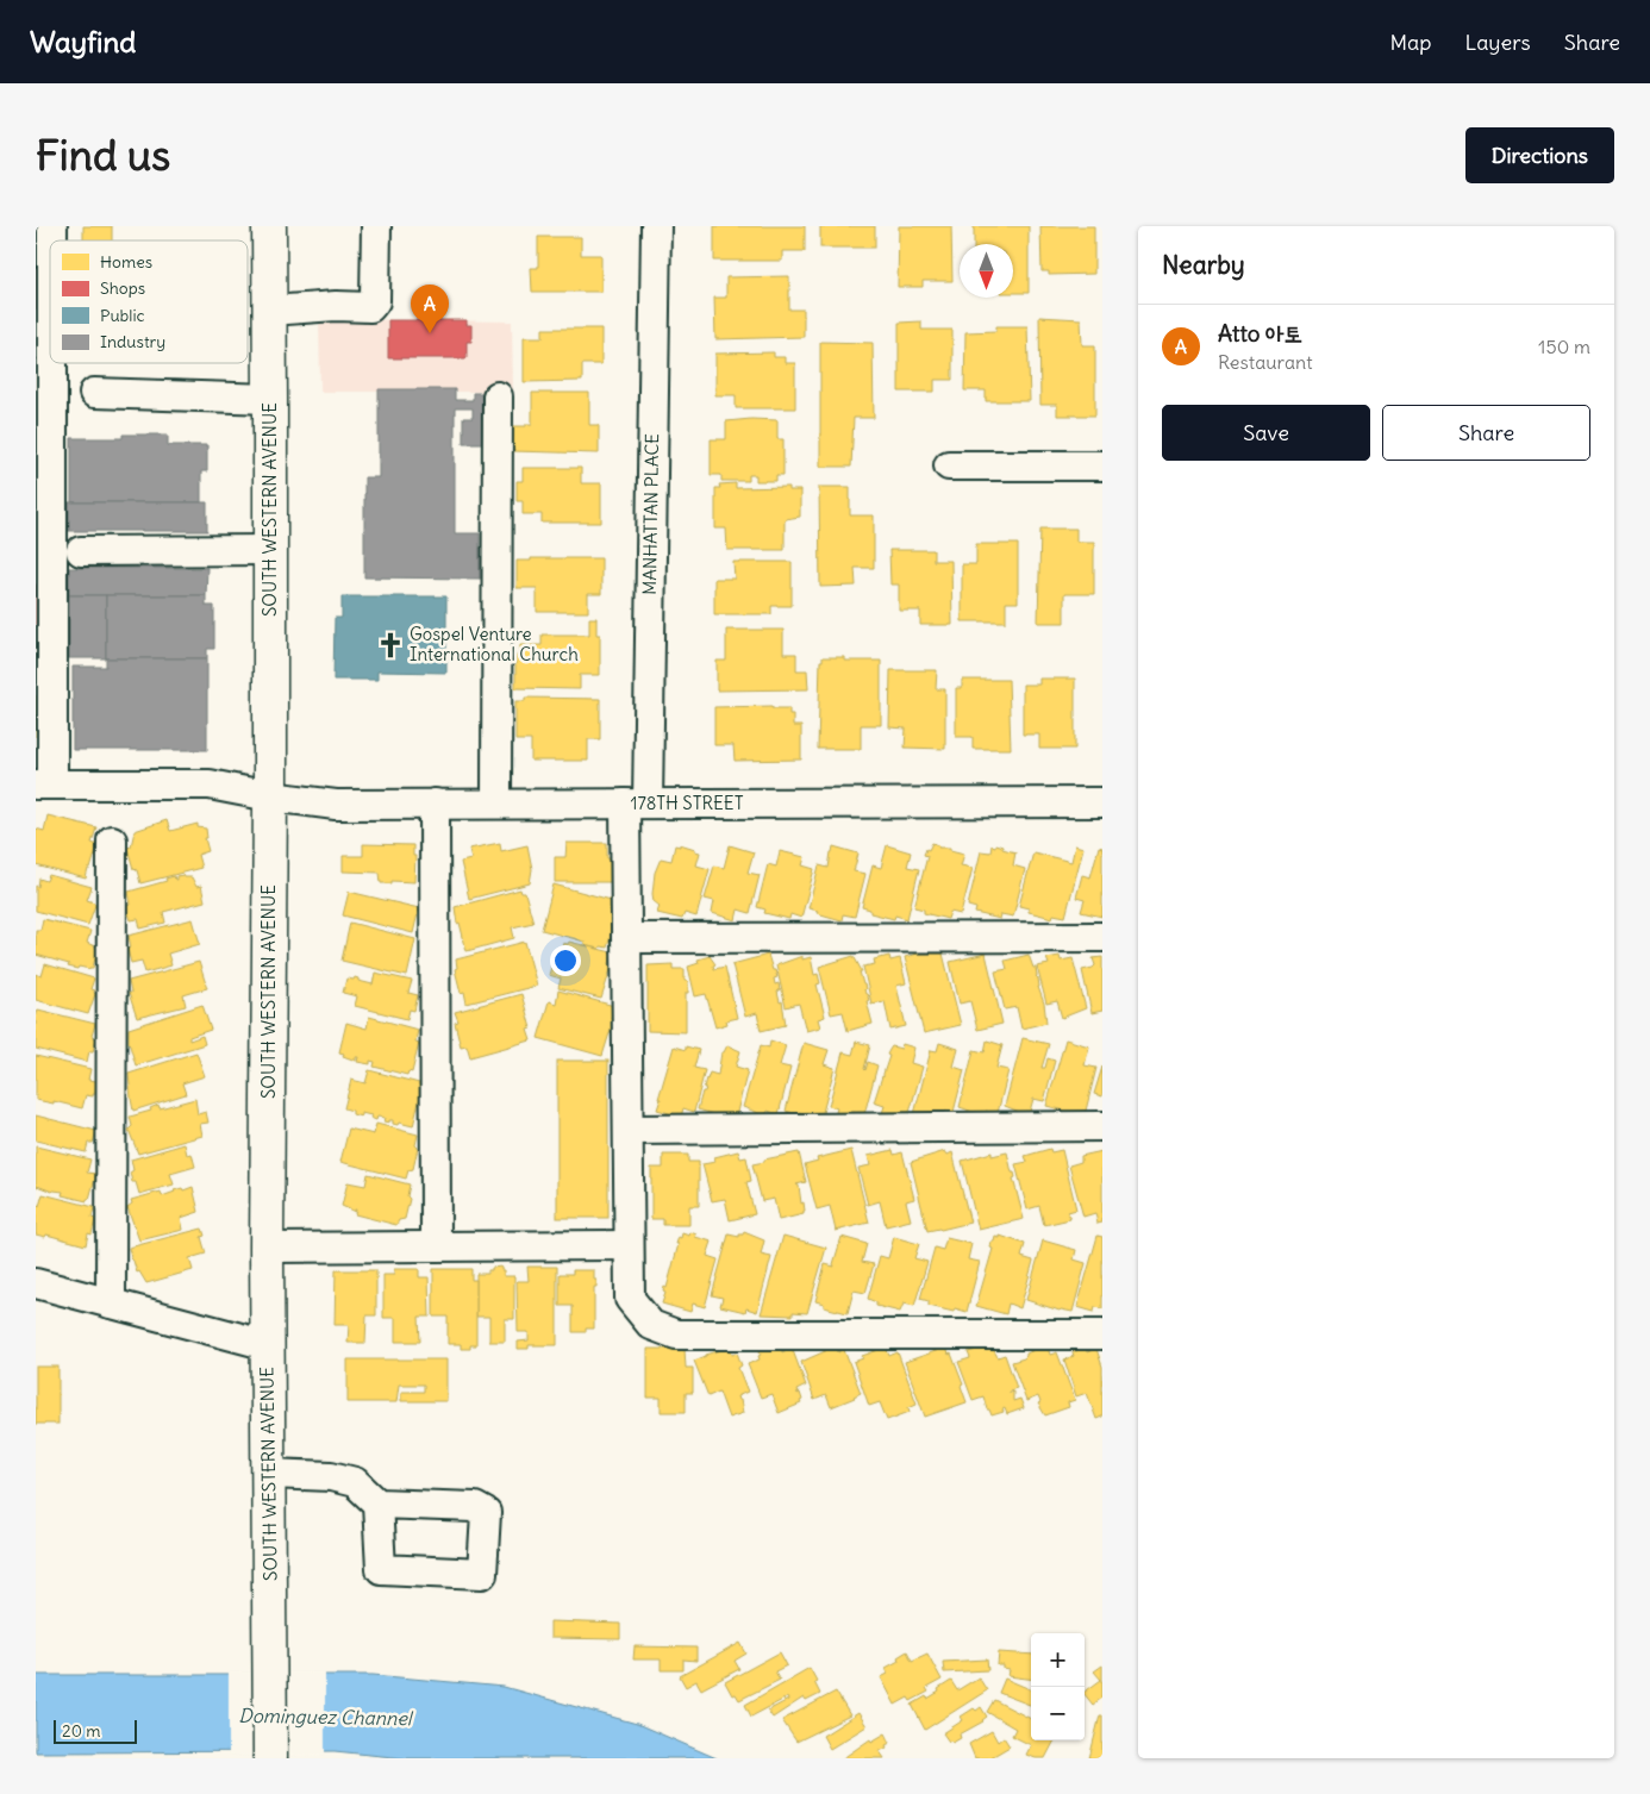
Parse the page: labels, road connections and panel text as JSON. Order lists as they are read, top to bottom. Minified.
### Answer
{"streets":{"main road":["SOUTH WESTERN AVENUE"],"street":["MANHATTAN PLACE","178TH STREET"]},"crossings":[["SOUTH WESTERN AVENUE","178TH STREET"],["MANHATTAN PLACE","178TH STREET"]],"water":["Dominguez Channel"],"places":{"church":["Gospel Venture International Church"]},"legend":["Homes","Shops","Public","Industry"],"scale_bar":"20 m","north":"bottom","page":{"header":"Wayfind","nav":["Map","Layers","Share"],"buttons":["Directions",["Save","Share"]],"title":"Find us","heading":"Nearby","pins":"A","list":[{"mark":"A","name":"Atto 아토","note":"Restaurant","value":"150 m"}],"map_buttons":["+","−"],"scale":"20 m"}}
